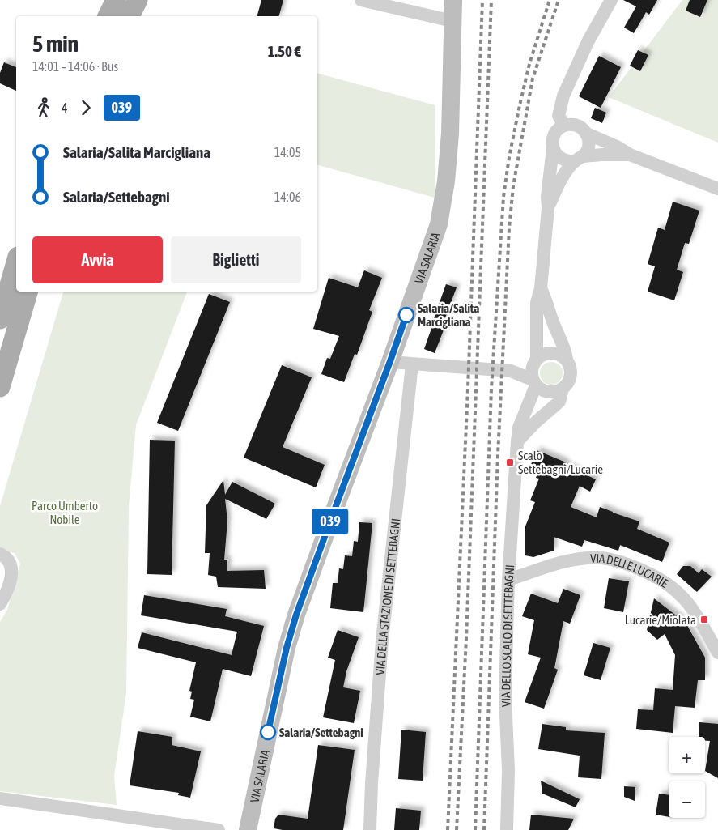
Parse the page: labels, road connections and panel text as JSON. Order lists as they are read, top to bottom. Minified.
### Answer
{"streets":{"street":["VIA SALARIA","VIA DELLE LUCARIE","VIA DELLA STAZIONE DI SETTEBAGNI","VIA DELLO SCALO DI SETTEBAGNI"]},"crossings":[["VIA DELLE LUCARIE","VIA DELLO SCALO DI SETTEBAGNI"]],"parks":["Parco Umberto Nobile"],"places":{"other":["Salaria/Salita Marcigliana","Salaria/Settebagni"],"transit":["Scalo Settebagni/Lucarie","Lucarie/Miolata"]},"lines":["bus line 039"],"page":{"on_map":"039","heading":["5 min","14:01 – 14:06 · Bus","1.50 €"],"legs":["4","039"],"list":[{"name":"Salaria/Salita Marcigliana","value":"14:05"},{"name":"Salaria/Settebagni","value":"14:06"}],"buttons":["Avvia","Biglietti"],"map_buttons":["+","−"]}}
